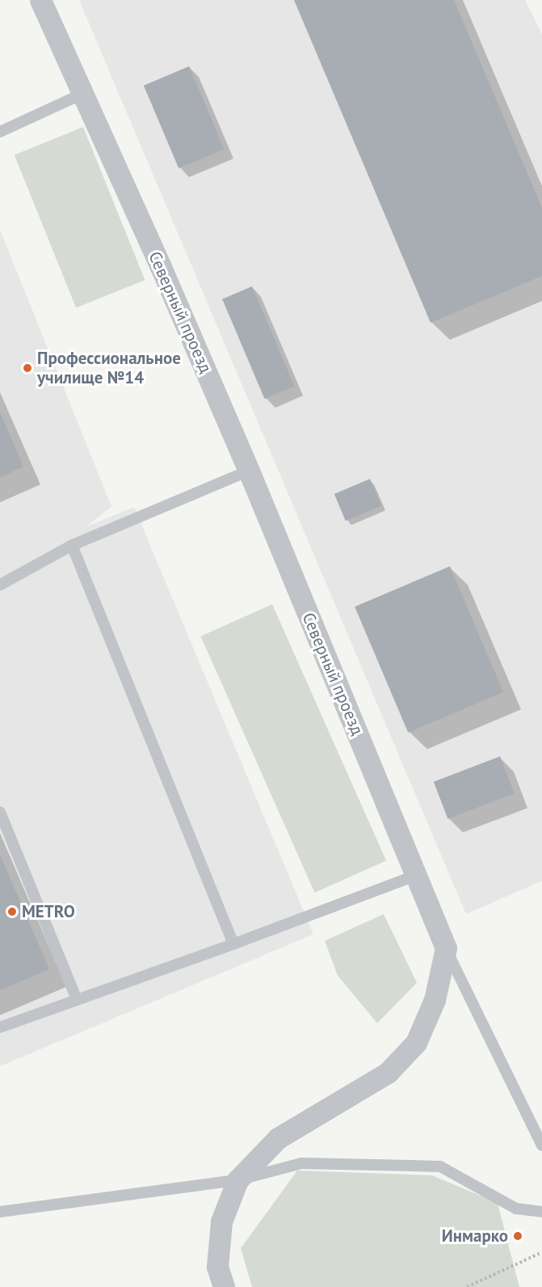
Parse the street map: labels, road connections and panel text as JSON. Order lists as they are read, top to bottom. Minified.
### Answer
{"streets":{"street":["Северный проезд"]},"places":["Профессиональное училище №14","METRO","Инмарко"]}
